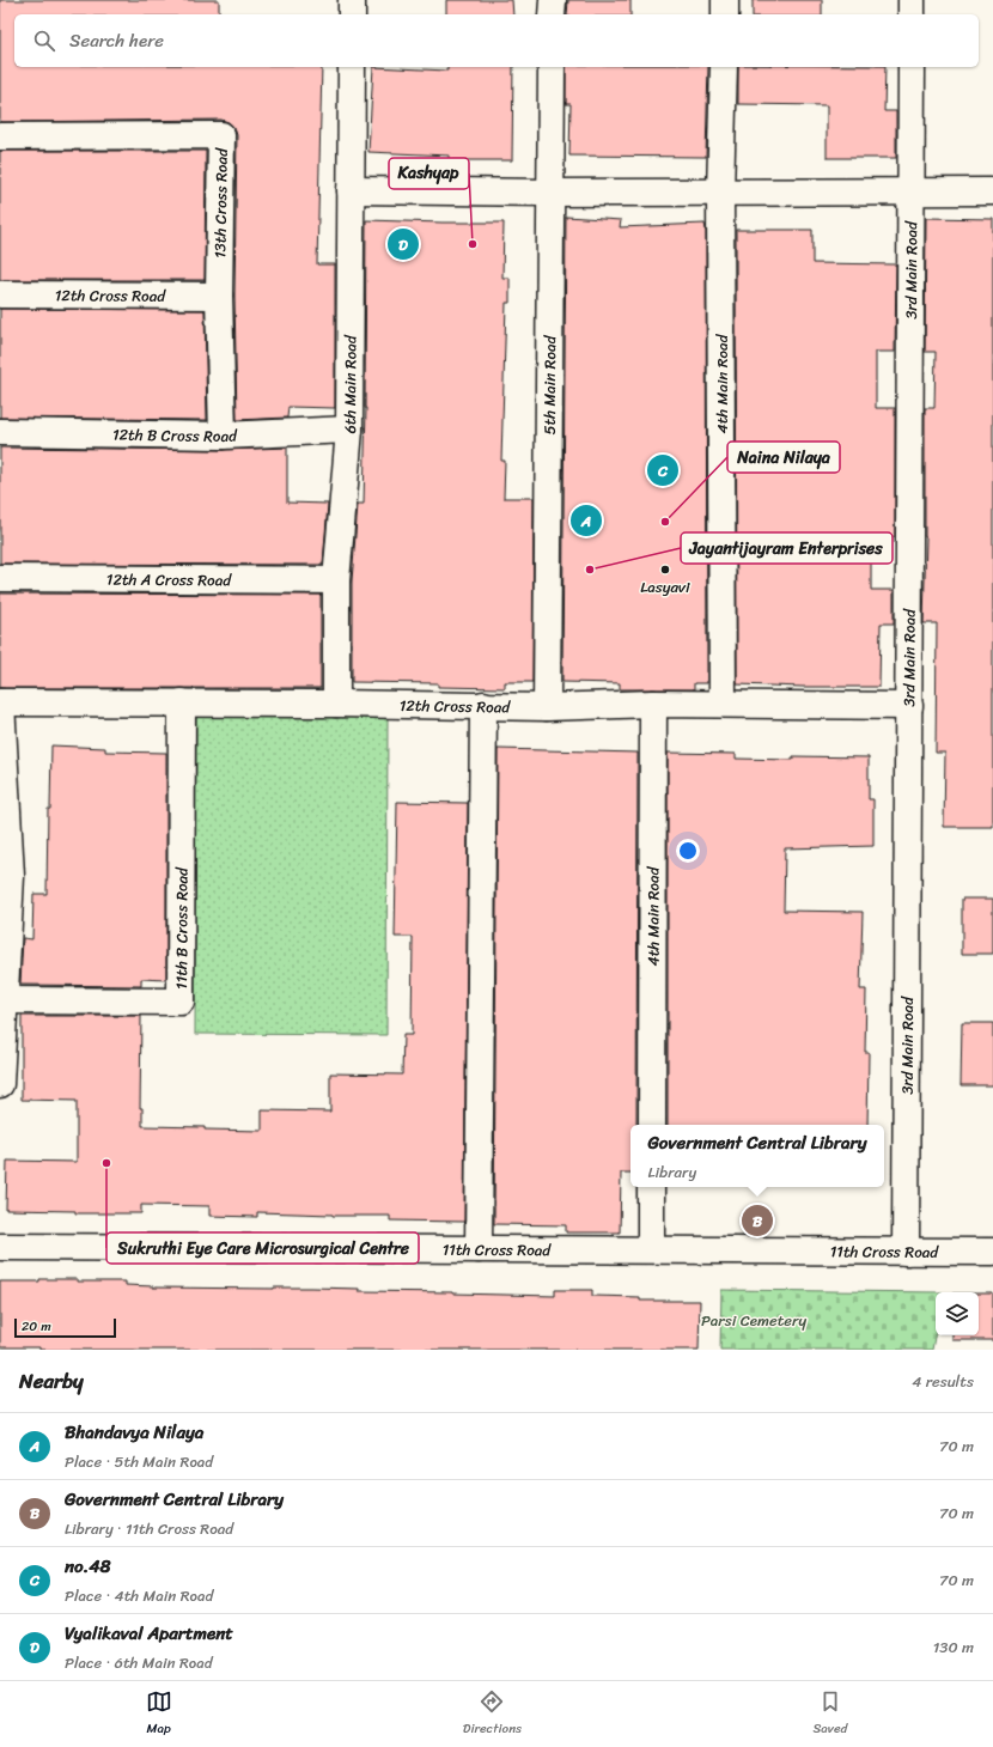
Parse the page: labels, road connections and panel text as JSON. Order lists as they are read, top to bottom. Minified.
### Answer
{"streets":{"street":["13th Cross Road","3rd Main Road","12th Cross Road","6th Main Road","4th Main Road","5th Main Road","12th B Cross Road","12th A Cross Road","11th B Cross Road","11th Cross Road"]},"crossings":[["13th Cross Road","12th Cross Road"],["13th Cross Road","12th B Cross Road"],["3rd Main Road","12th Cross Road"],["3rd Main Road","11th Cross Road"],["12th Cross Road","6th Main Road"],["12th Cross Road","4th Main Road"],["12th Cross Road","5th Main Road"],["12th Cross Road","11th B Cross Road"],["6th Main Road","12th B Cross Road"],["6th Main Road","12th A Cross Road"]],"parks":["Parsi Cemetery"],"places":["Kashyap","Naina Nilaya","Jayantijayram Enterprises","Lasyavi","Sukruthi Eye Care Microsurgical Centre"],"scale_bar":"20 m","page":{"search":"Search here","pins":["D","C","A","B"],"popup":["Government Central Library","Library"],"scale":"20 m","heading":["Nearby","4 results"],"list":[{"mark":"A","name":"Bhandavya Nilaya","note":"Place · 5th Main Road","value":"70 m"},{"mark":"B","name":"Government Central Library","note":"Library · 11th Cross Road","value":"70 m"},{"mark":"C","name":"no.48","note":"Place · 4th Main Road","value":"70 m"},{"mark":"D","name":"Vyalikaval Apartment","note":"Place · 6th Main Road","value":"130 m"}],"nav":["Map","Directions","Saved"]}}
